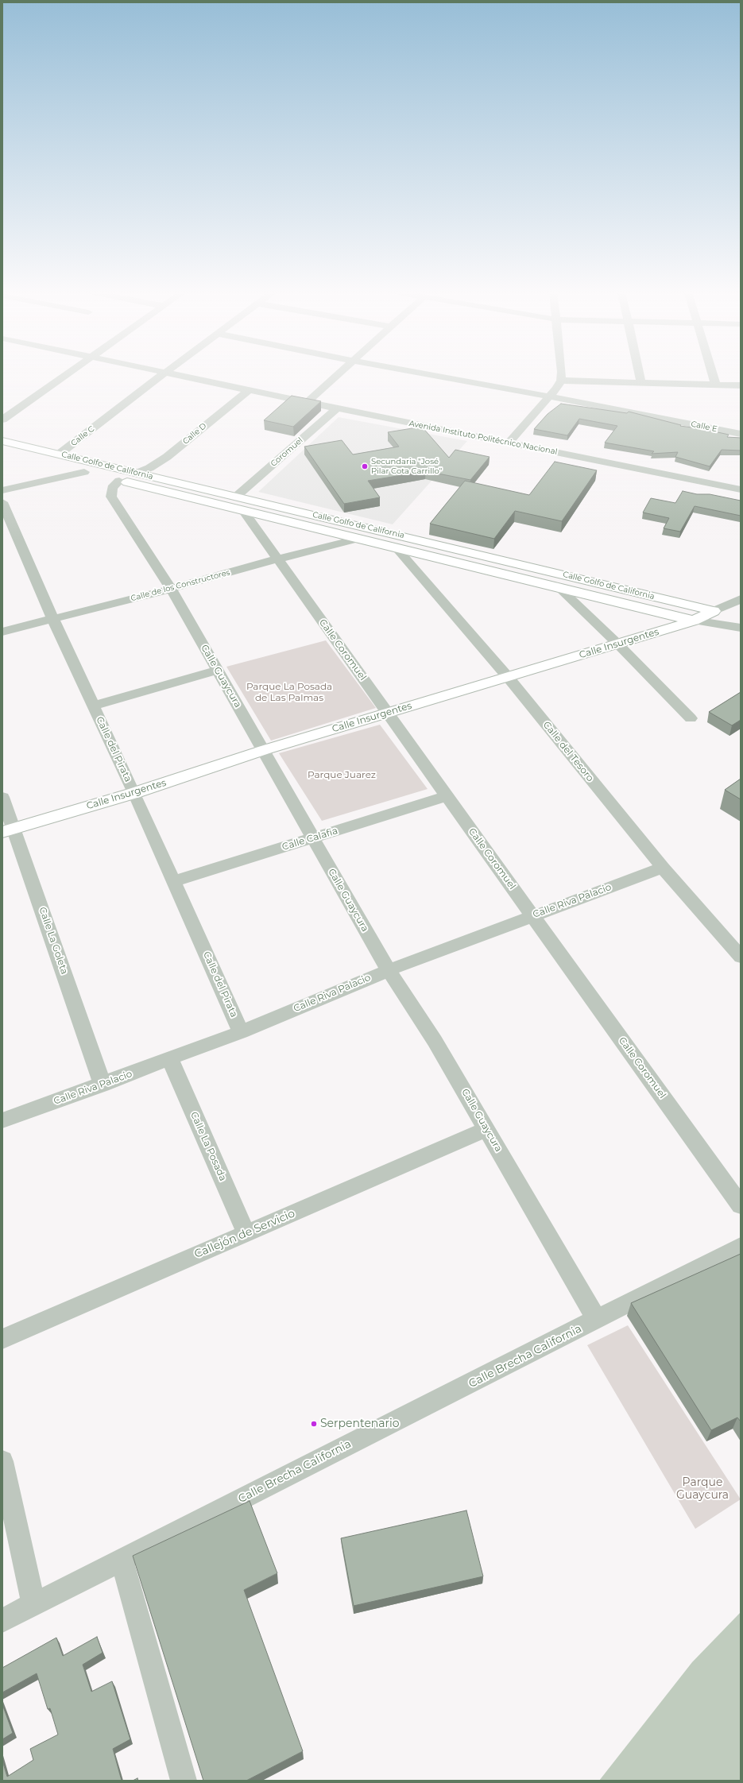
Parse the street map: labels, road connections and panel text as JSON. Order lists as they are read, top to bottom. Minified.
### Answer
{"streets":{"street":["Calle E","Calle D","Calle C","Avenida Instituto Politécnico Nacional","Coromuel","Calle Golfo de California","Calle de los Constructores","Calle Insurgentes","Calle Coromuel","Calle Guaycura","Calle del Pirata","Calle del Tesoro","Calle Calafia","Calle Riva Palacio","Calle La Goleta","Calle La Posada","Callejón de Servicio","Calle Brecha California"]},"crossings":[["Calle D","Avenida Instituto Politécnico Nacional"],["Calle D","Calle Golfo de California"],["Calle C","Calle Golfo de California"],["Avenida Instituto Politécnico Nacional","Coromuel"],["Coromuel","Calle Golfo de California"],["Calle Golfo de California","Calle de los Constructores"],["Calle Golfo de California","Calle Insurgentes"],["Calle Golfo de California","Calle Coromuel"],["Calle Golfo de California","Calle Guaycura"],["Calle Golfo de California","Calle del Tesoro"],["Calle de los Constructores","Calle Coromuel"],["Calle de los Constructores","Calle Guaycura"],["Calle de los Constructores","Calle del Pirata"],["Calle Insurgentes","Calle Coromuel"],["Calle Insurgentes","Calle Guaycura"],["Calle Insurgentes","Calle del Pirata"],["Calle Insurgentes","Calle del Tesoro"],["Calle Insurgentes","Calle La Goleta"],["Calle Coromuel","Calle Calafia"],["Calle Coromuel","Calle Riva Palacio"],["Calle Guaycura","Calle Calafia"],["Calle Guaycura","Calle Riva Palacio"],["Calle Guaycura","Callejón de Servicio"],["Calle Guaycura","Calle Brecha California"],["Calle del Pirata","Calle Calafia"],["Calle del Pirata","Calle Riva Palacio"],["Calle del Tesoro","Calle Riva Palacio"],["Calle Riva Palacio","Calle La Goleta"],["Calle Riva Palacio","Calle La Posada"],["Calle La Posada","Callejón de Servicio"]],"parks":["Parque La Posada de Las Palmas","Parque Juarez","Parque Guaycura"],"places":["Secundaria \"José Pilar Cota Carrillo\"","Serpentenario"]}
